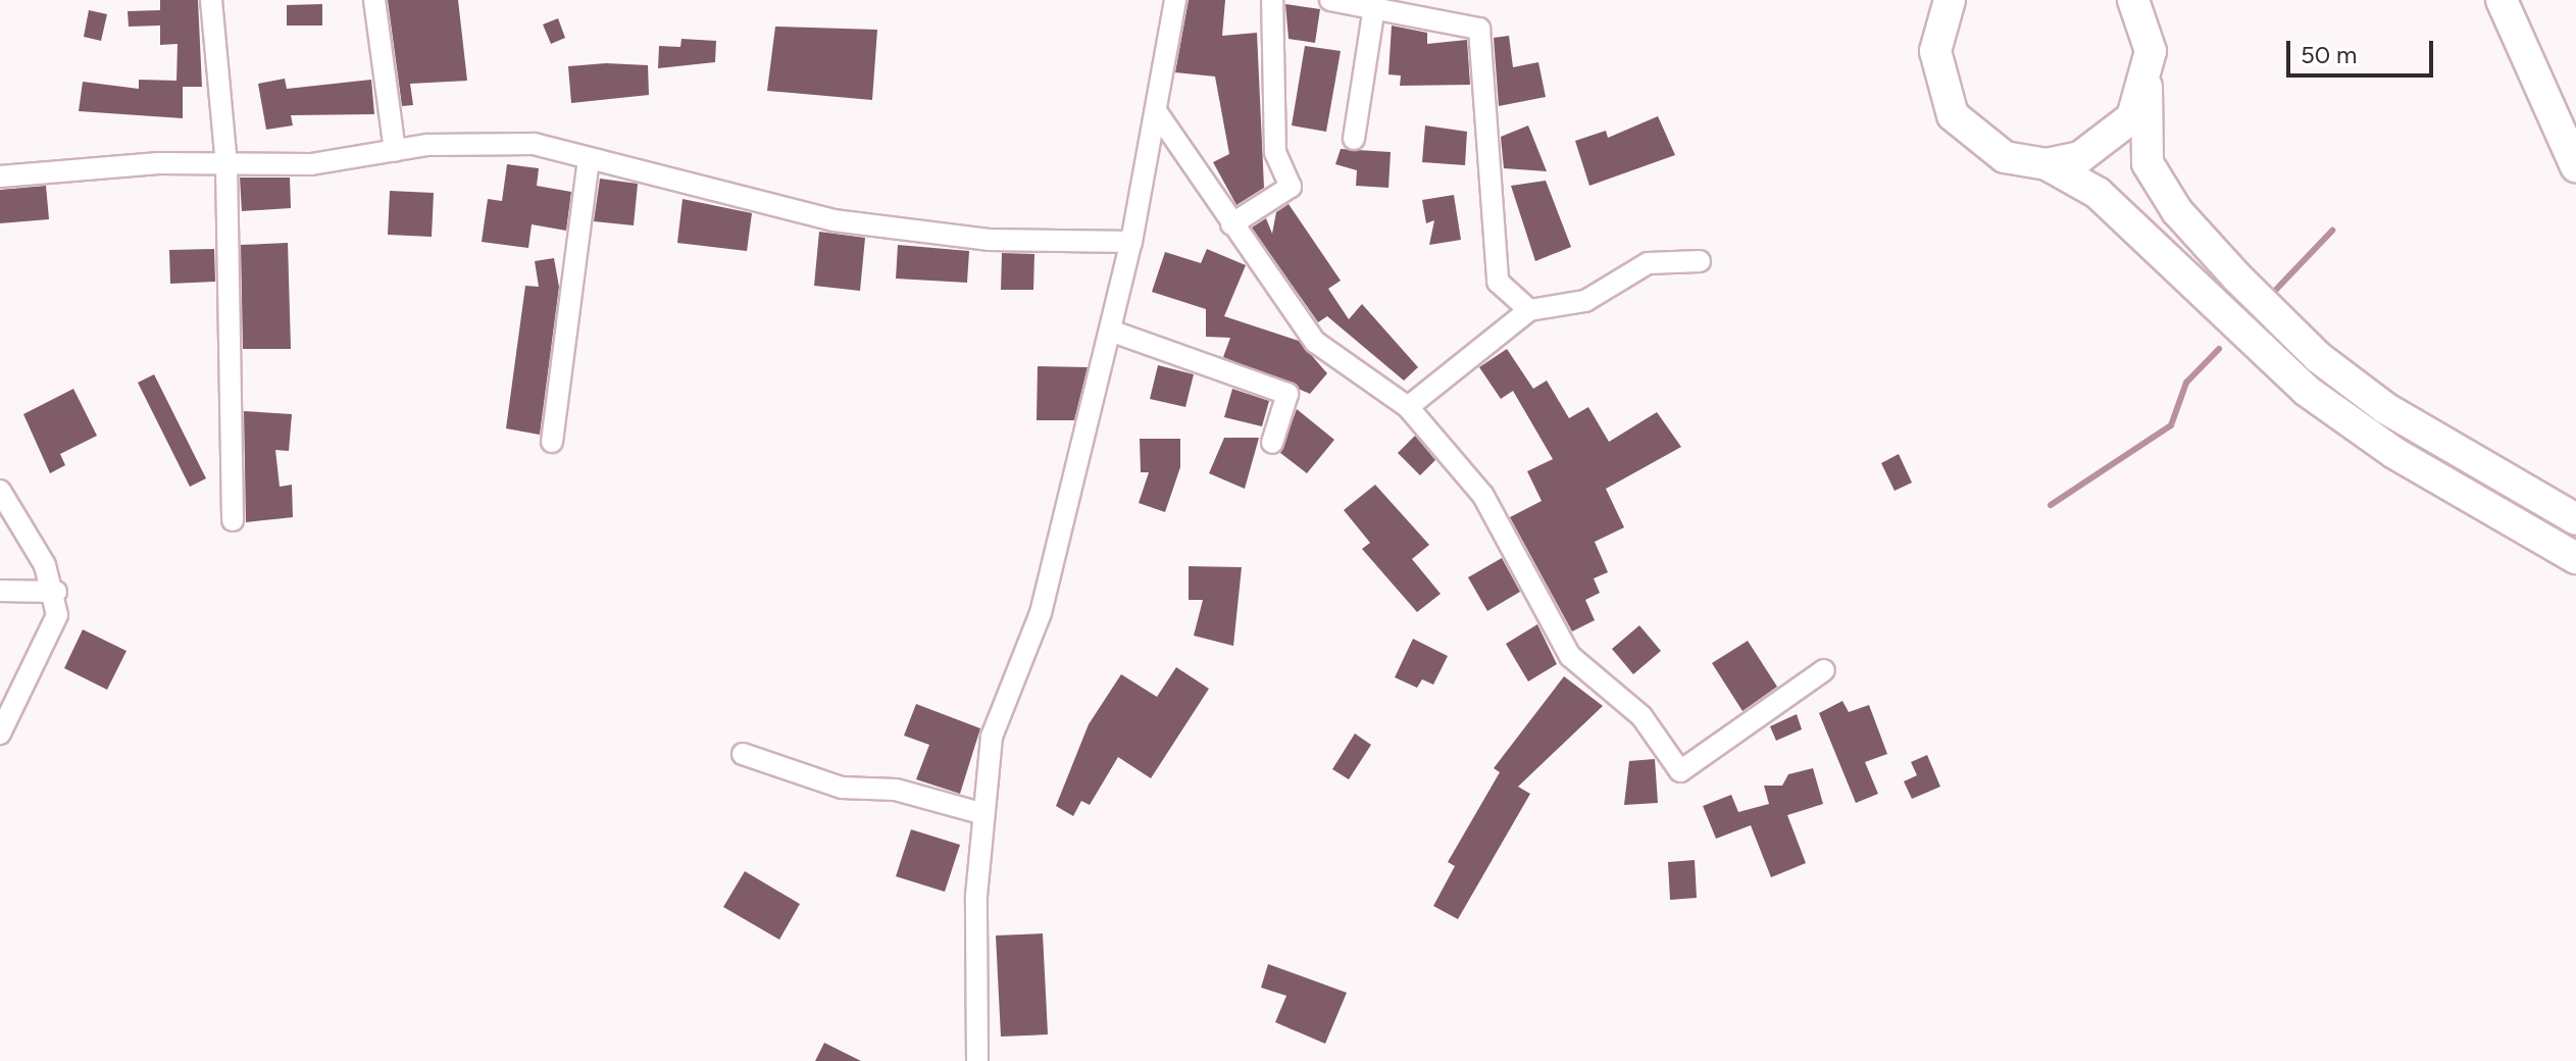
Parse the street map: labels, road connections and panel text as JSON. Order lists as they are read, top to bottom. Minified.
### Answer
{"scale_bar":"50 m"}
